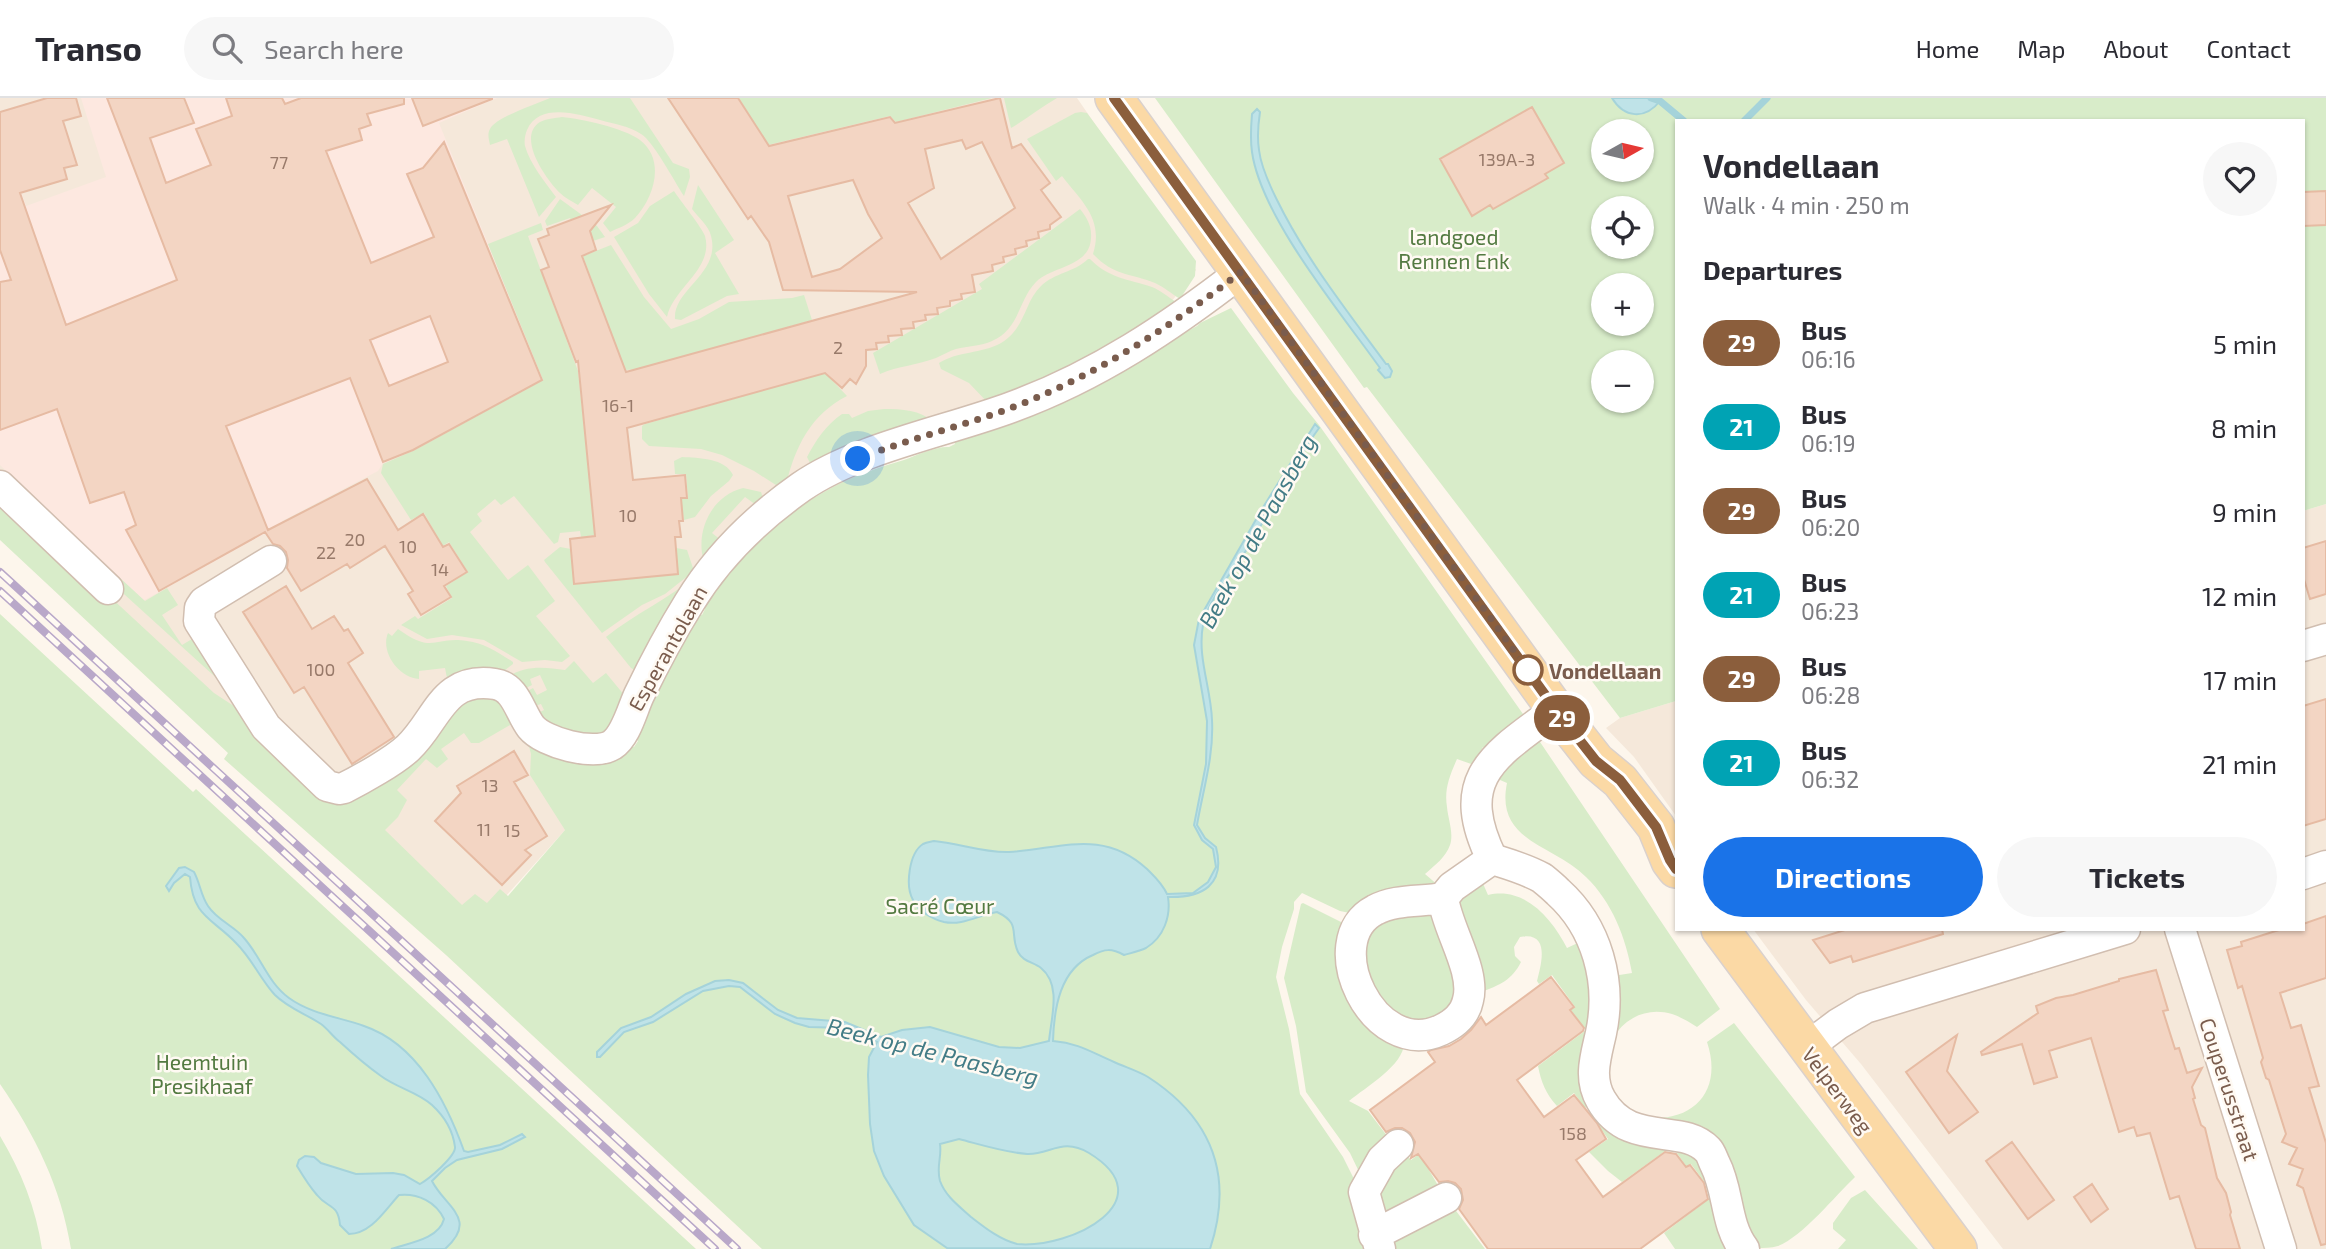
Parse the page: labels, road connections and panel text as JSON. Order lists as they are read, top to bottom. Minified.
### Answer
{"streets":{"main road":["Velperweg"],"street":["Esperantolaan","Couperusstraat"]},"water":["Beek op de Paasberg"],"parks":["landgoed Rennen Enk","Sacré Cœur","Heemtuin Presikhaaf"],"places":["Vondellaan"],"lines":["bus line 29"],"house_numbers":["139A-3","77","2","16-1","10","20","10","22","14","100","13","11","15","158"],"north":"right","page":{"header":"Transo","search":"Search here","nav":["Home","Map","About","Contact"],"on_map":"29","map_buttons":["+","−"],"heading":[["Vondellaan","Walk · 4 min · 250 m"],"Departures"],"list":[{"mark":"29","name":"Bus","note":"06:16","value":"5 min"},{"mark":"21","name":"Bus","note":"06:19","value":"8 min"},{"mark":"29","name":"Bus","note":"06:20","value":"9 min"},{"mark":"21","name":"Bus","note":"06:23","value":"12 min"},{"mark":"29","name":"Bus","note":"06:28","value":"17 min"},{"mark":"21","name":"Bus","note":"06:32","value":"21 min"}],"buttons":["Directions","Tickets"]}}
